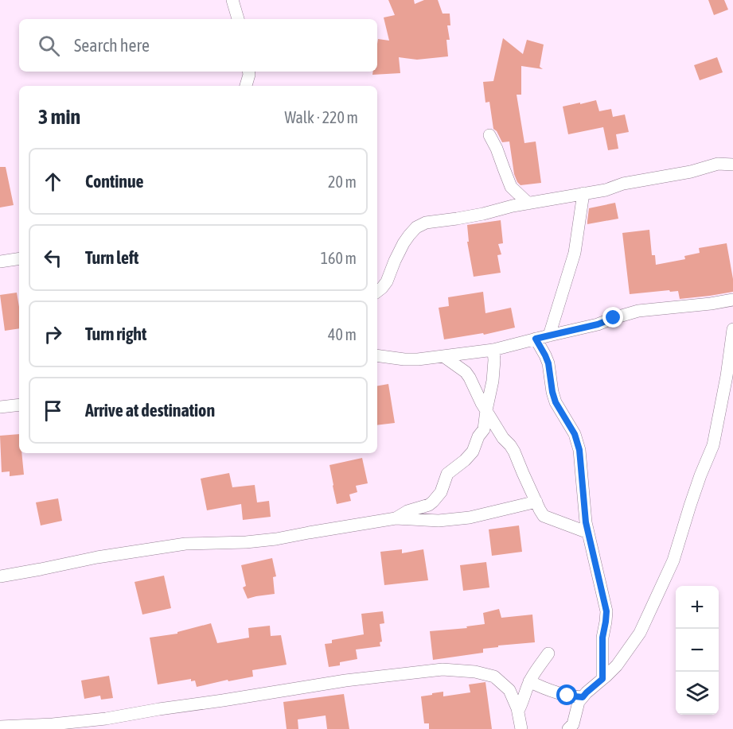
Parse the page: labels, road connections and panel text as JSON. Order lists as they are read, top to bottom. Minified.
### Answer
{"page":{"search":"Search here","heading":["3 min","Walk · 220 m"],"list":[["Continue","20 m"],["Turn left","160 m"],["Turn right","40 m"],"Arrive at destination"],"map_buttons":["+","−"]}}
